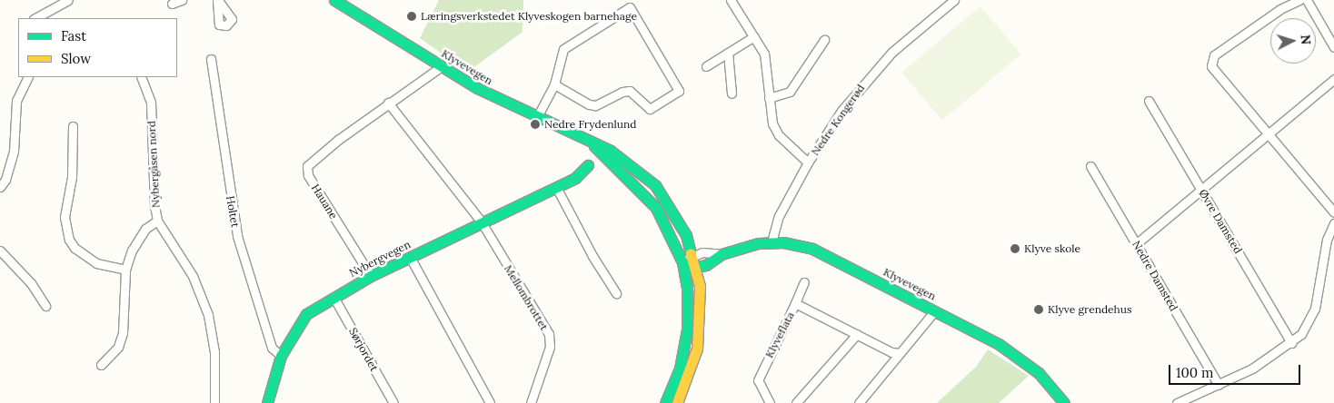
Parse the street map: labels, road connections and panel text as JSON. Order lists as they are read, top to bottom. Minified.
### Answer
{"streets":{"main road":["Klyvevegen","Nybergvegen"],"street":["Nedre Kongerød","Nybergåsen nord","Hauane","Holtet","Øvre Damsted","Nedre Damsted","Mellombrottet","Klyveflata","Sørjordet"]},"crossings":[["Klyvevegen","Nedre Kongerød"],["Klyvevegen","Hauane"],["Hauane","Nybergvegen"],["Holtet","Nybergvegen"],["Nybergvegen","Mellombrottet"],["Nybergvegen","Sørjordet"]],"places":["Læringsverkstedet Klyveskogen barnehage","Nedre Frydenlund","Klyve skole","Klyve grendehus"],"legend":["Fast","Slow"],"scale_bar":"100 m","north":"right"}
